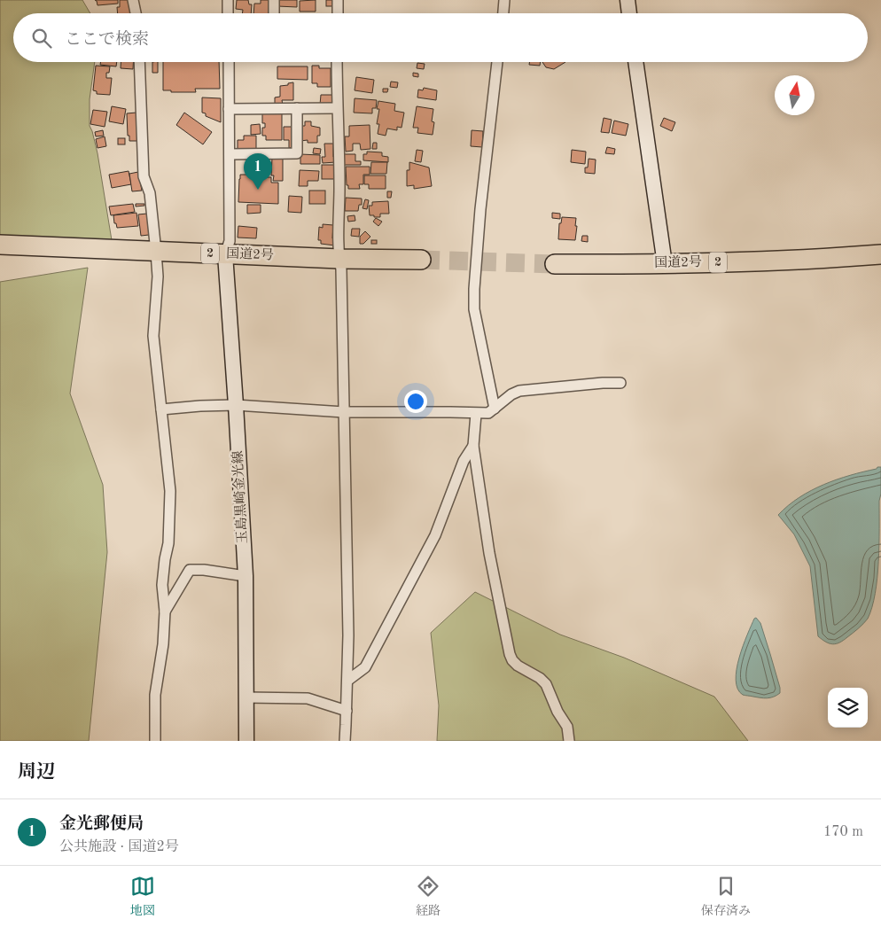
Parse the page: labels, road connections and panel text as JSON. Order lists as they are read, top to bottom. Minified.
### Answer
{"streets":{"highway":["2","国道2号"],"main road":["玉島黒崎金光線"]},"crossings":[["国道2号","玉島黒崎金光線"]],"north":"top","page":{"search":"ここで検索","pins":"1","heading":"周辺","list":[{"mark":"1","name":"金光郵便局","note":"公共施設 · 国道2号","value":"170 m"}],"nav":["地図","経路","保存済み"]}}
